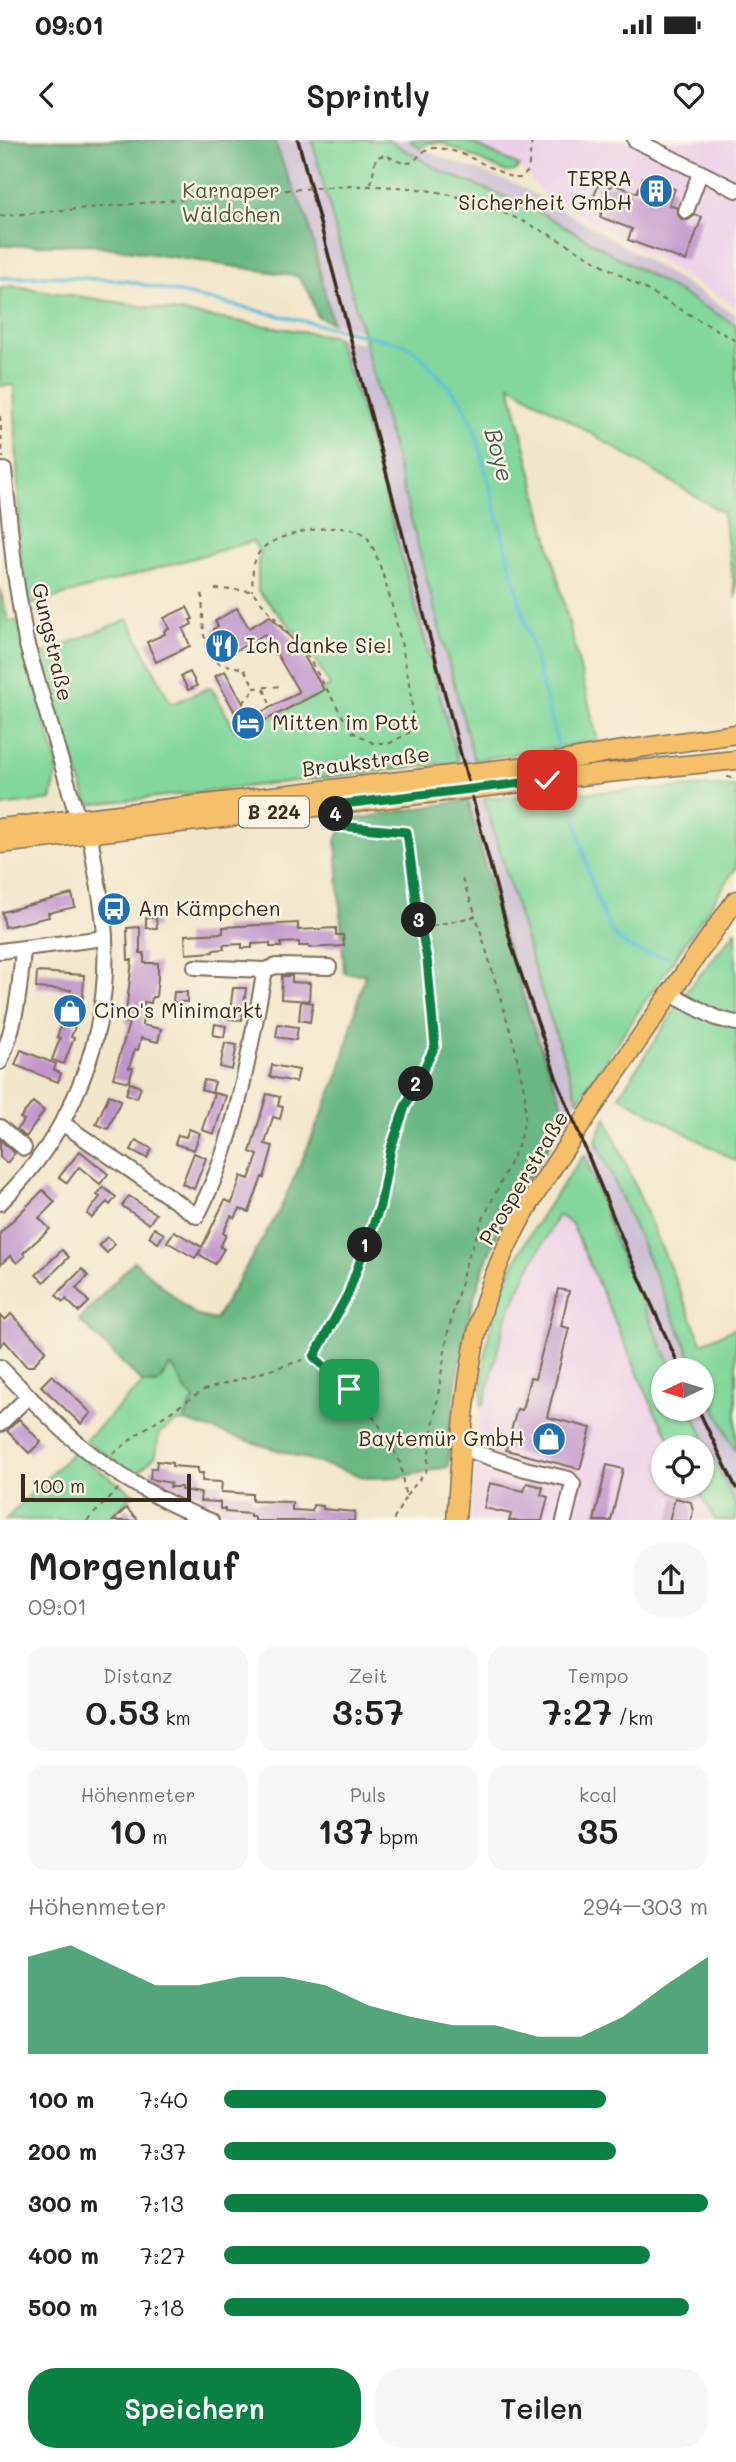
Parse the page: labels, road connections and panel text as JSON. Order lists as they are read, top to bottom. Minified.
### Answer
{"streets":{"main road":["Braukstraße","B 224","Prosperstraße"],"street":["Gungstraße"]},"crossings":[["Gungstraße","Braukstraße"]],"water":["Boye"],"parks":["Karnaper Wäldchen"],"places":{"building":["TERRA Sicherheit GmbH"],"restaurant":["Ich danke Sie!"],"hotel":["Mitten im Pott"],"bus stop":["Am Kämpchen"],"shop":["Cino's Minimarkt","Baytemür GmbH"]},"scale_bar":"100 m","north":"left","page":{"status":"09:01","header":"Sprintly","pins":["4","3","2","1"],"scale":"100 m","heading":["Morgenlauf","09:01"],"stats":[["Distanz","0.53 km"],["Zeit","3:57"],["Tempo","7:27 /km"],["Höhenmeter","10 m"],["Puls","137 bpm"],["kcal","35"]],"chart":["Höhenmeter","294–303 m"],"list":[{"name":"100 m","note":"7:40"},{"name":"200 m","note":"7:37"},{"name":"300 m","note":"7:13"},{"name":"400 m","note":"7:27"},{"name":"500 m","note":"7:18"}],"buttons":["Speichern","Teilen"]}}
